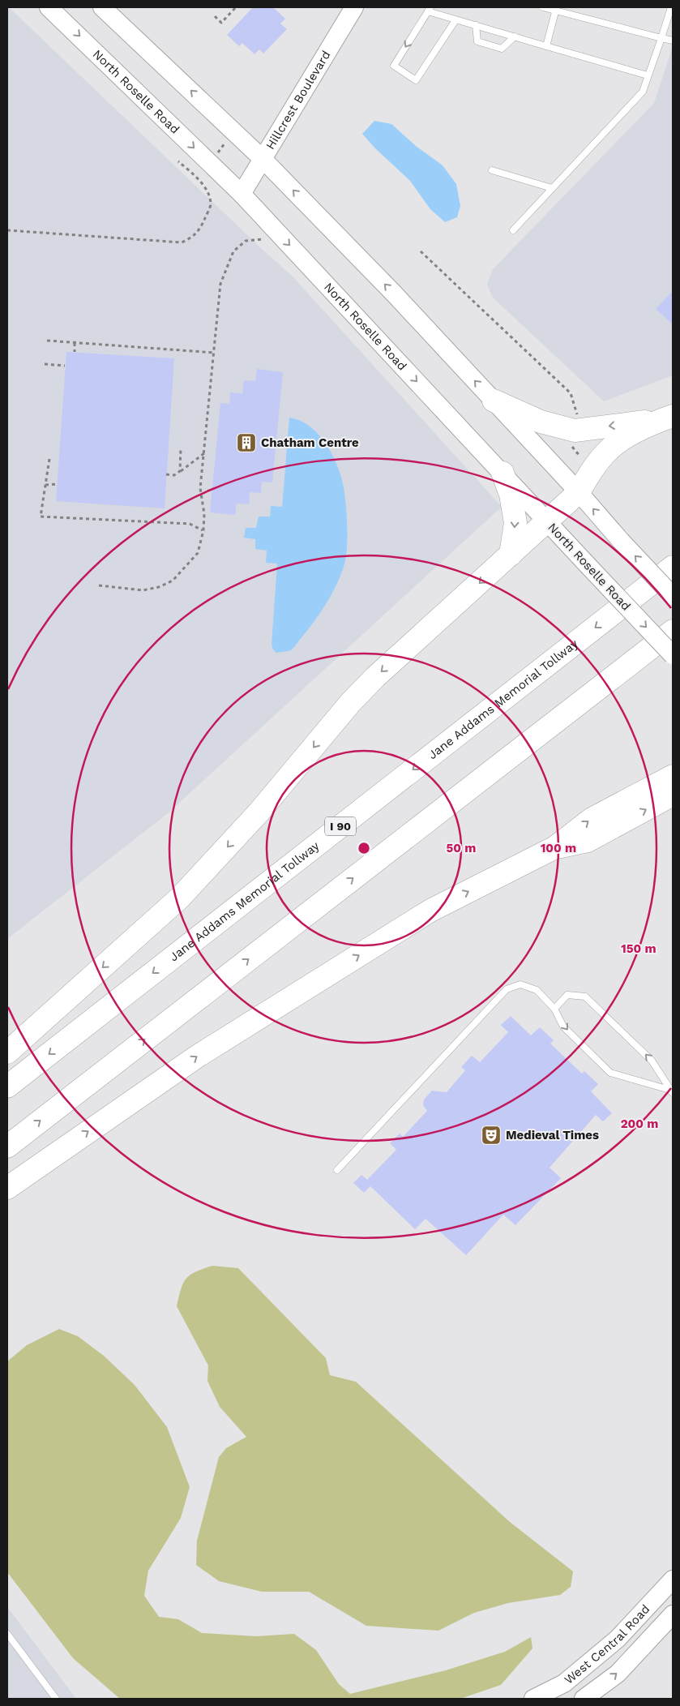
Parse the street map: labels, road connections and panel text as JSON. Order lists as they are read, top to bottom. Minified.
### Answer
{"streets":{"highway":["Jane Addams Memorial Tollway","I 90"],"main road":["North Roselle Road","Hillcrest Boulevard","West Central Road"]},"crossings":[["North Roselle Road","Hillcrest Boulevard"]],"places":{"building":["Chatham Centre"],"theatre":["Medieval Times"]},"rings":["50 m","100 m","150 m","200 m"]}
